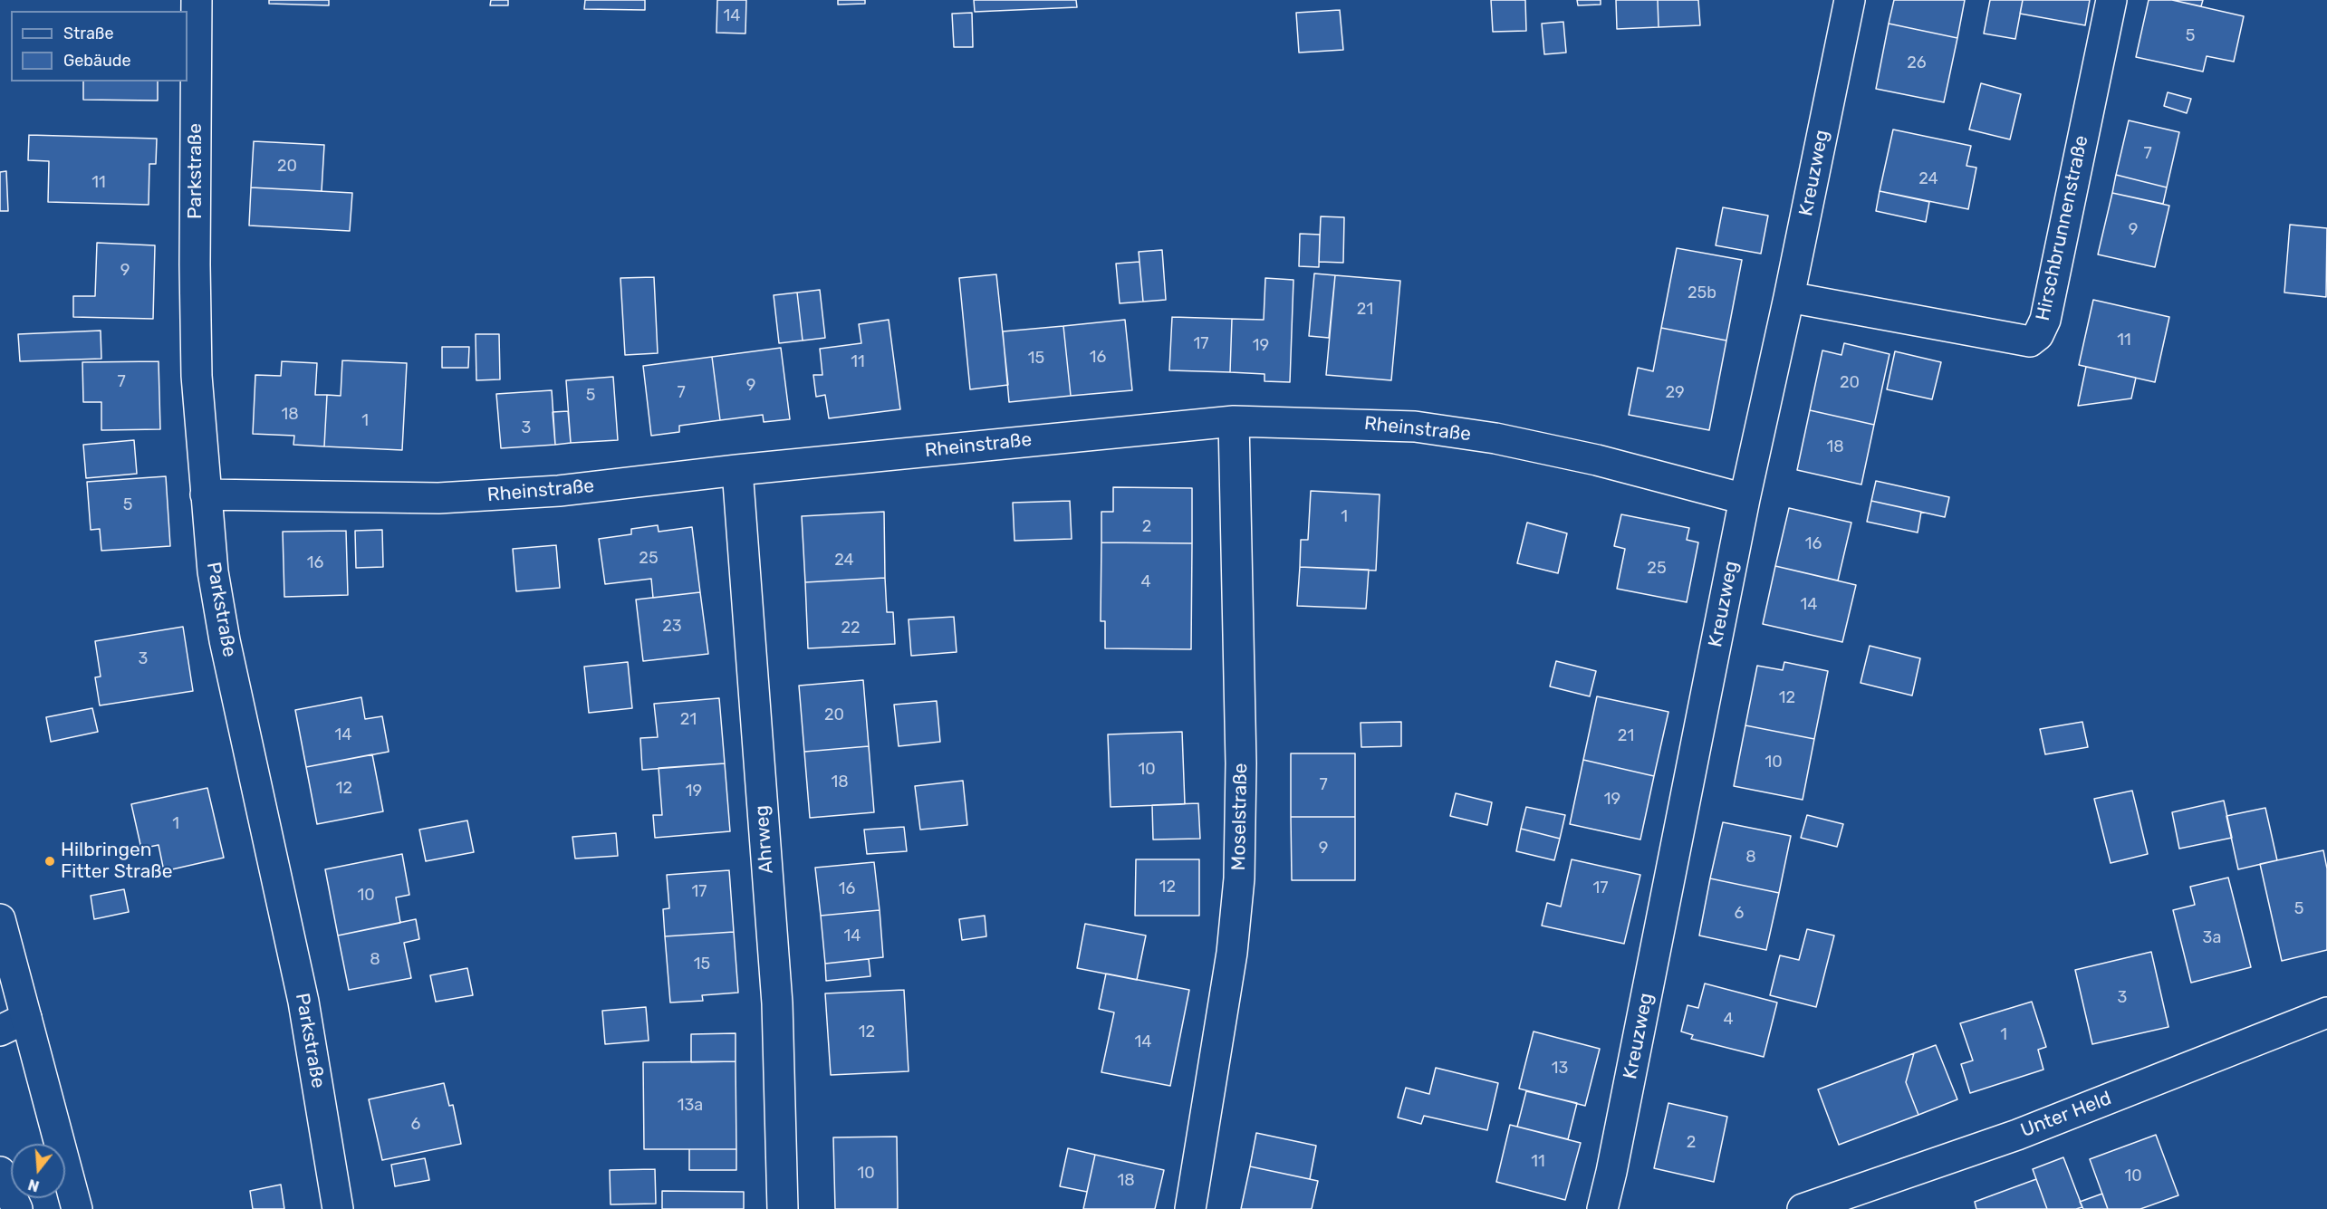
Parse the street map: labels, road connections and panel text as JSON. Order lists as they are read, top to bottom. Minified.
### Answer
{"streets":{"street":["Parkstraße","Kreuzweg","Hirschbrunnenstraße","Rheinstraße","Moselstraße","Ahrweg","Unter Held"]},"crossings":[["Parkstraße","Rheinstraße"],["Kreuzweg","Hirschbrunnenstraße"],["Kreuzweg","Rheinstraße"],["Rheinstraße","Moselstraße"],["Rheinstraße","Ahrweg"]],"places":["Hilbringen Fitter Straße"],"house_numbers":["14","5","26","7","20","24","11","9","9","25b","21","11","17","19","16","15","11","7","20","9","7","29","5","18","1","3","18","5","1","2","16","25","24","16","25","4","14","23","22","3","12","20","21","14","21","10","10","18","7","12","19","19","1","9","8","12","17","16","17","10","5","6","14","3a","8","15","3","4","12","1","14","13","13a","6","2","11","10","10","18"],"legend":["Straße","Gebäude"],"north":"bottom"}
